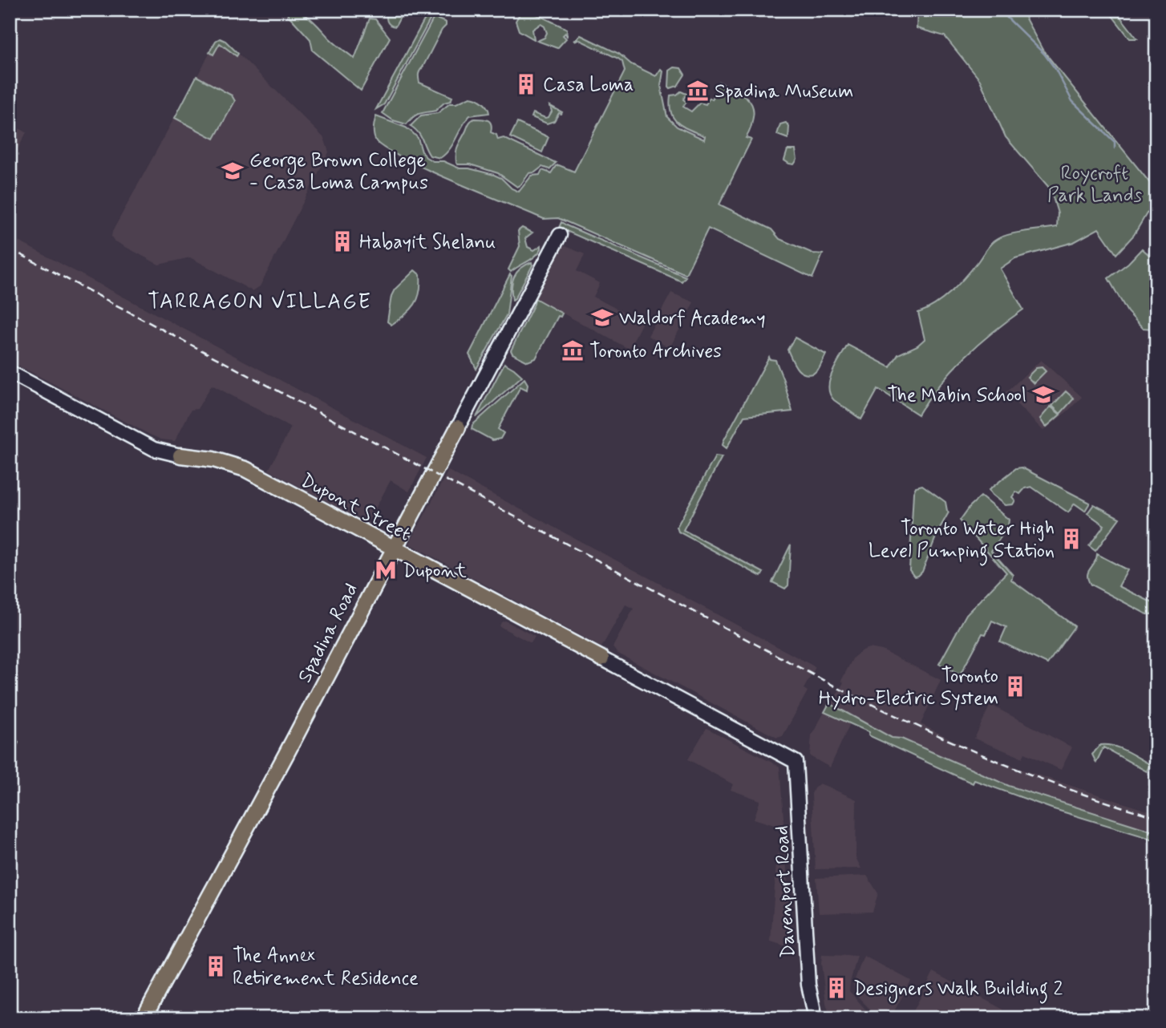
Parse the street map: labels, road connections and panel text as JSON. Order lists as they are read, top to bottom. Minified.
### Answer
{"streets":{"main road":["Dupont Street","Spadina Road","Davenport Road"]},"crossings":[["Dupont Street","Spadina Road"],["Dupont Street","Davenport Road"]],"districts":["TARRAGON VILLAGE"],"parks":["Roycroft Park Lands"],"places":{"building":["Casa Loma","Habayit Shelanu","Toronto Water High Level Pumping Station","Toronto Hydro-Electric System","The Annex Retirement Residence","Designers Walk Building 2"],"museum":["Spadina Museum","Toronto Archives"],"school or university":["George Brown College - Casa Loma Campus","Waldorf Academy","The Mabin School"],"metro station":["Dupont"]}}
